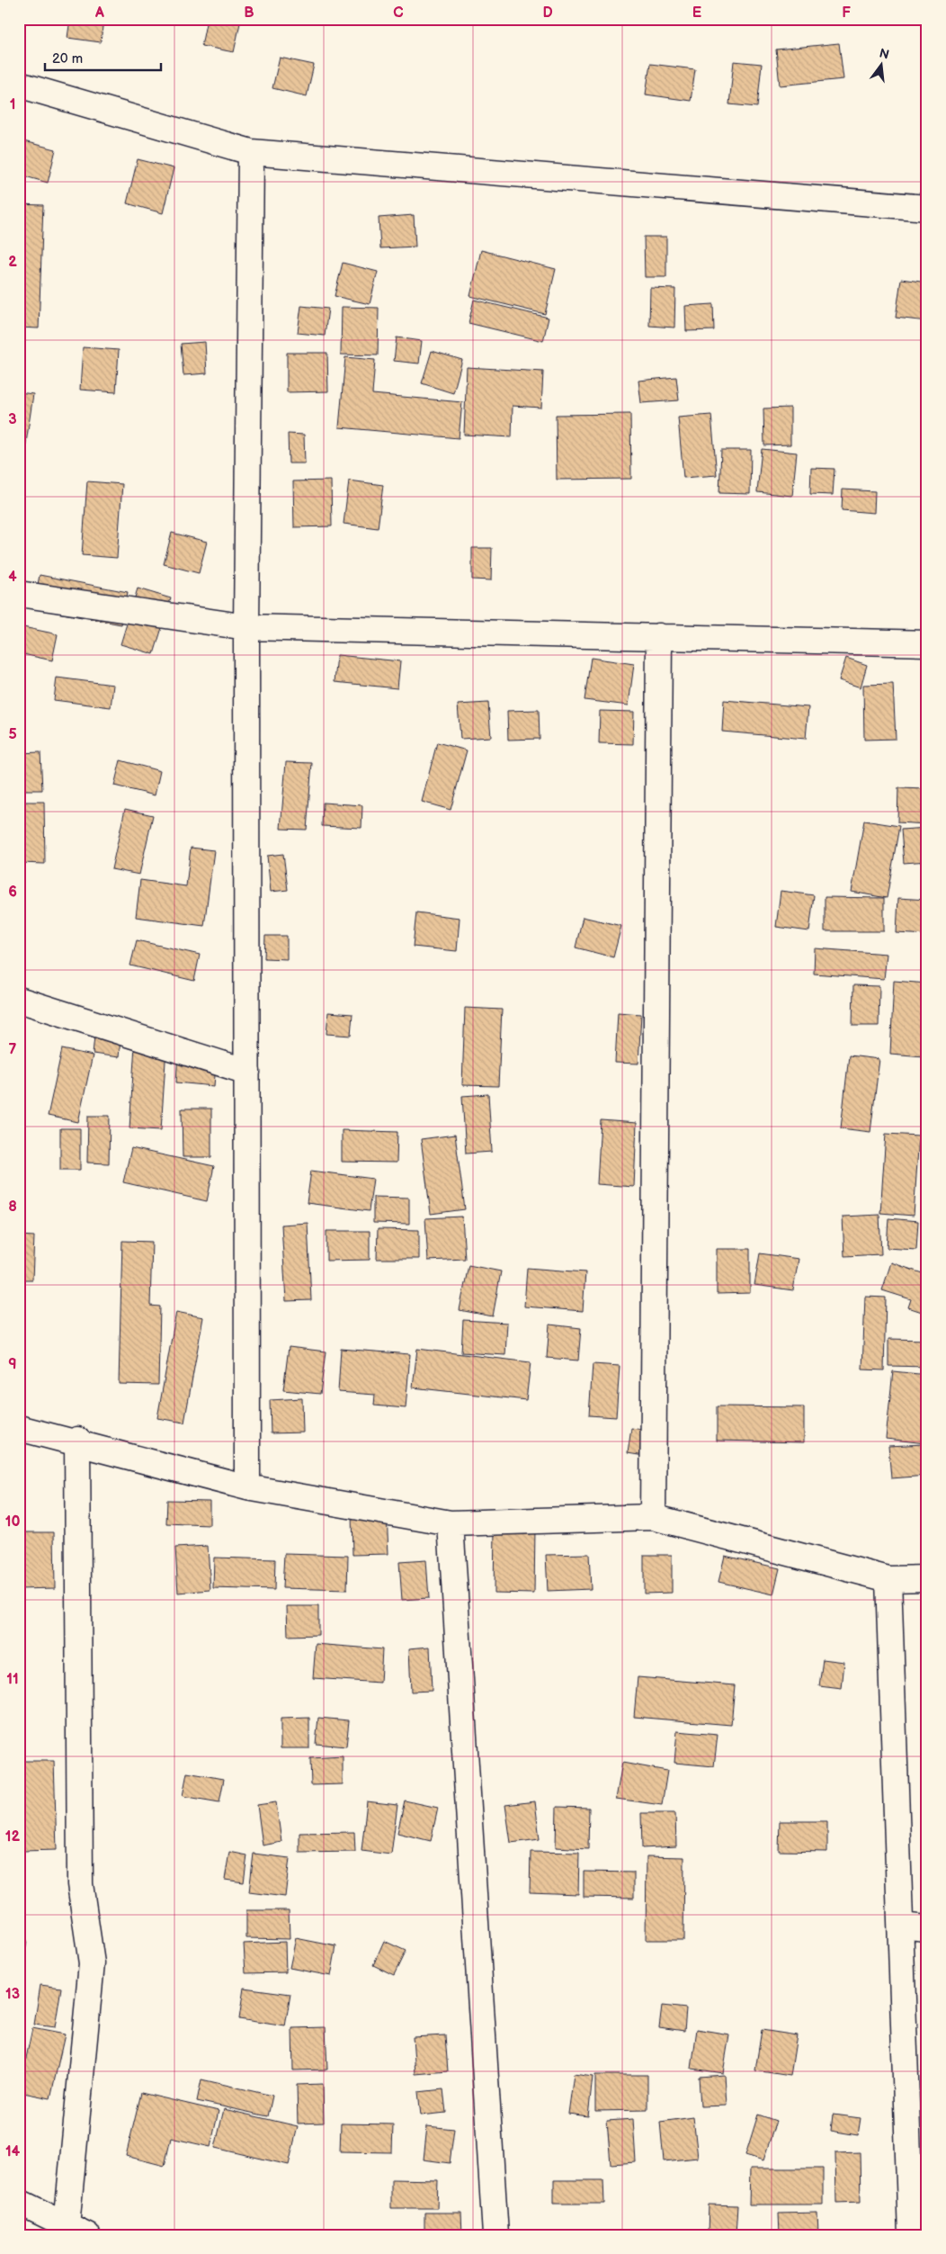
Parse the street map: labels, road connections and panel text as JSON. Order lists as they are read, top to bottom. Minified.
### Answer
{"scale_bar":"20 m","north":"top","grid":{"columns":["A","B","C","D","E","F"],"rows":["1","2","3","4","5","6","7","8","9","10","11","12","13","14"]}}
